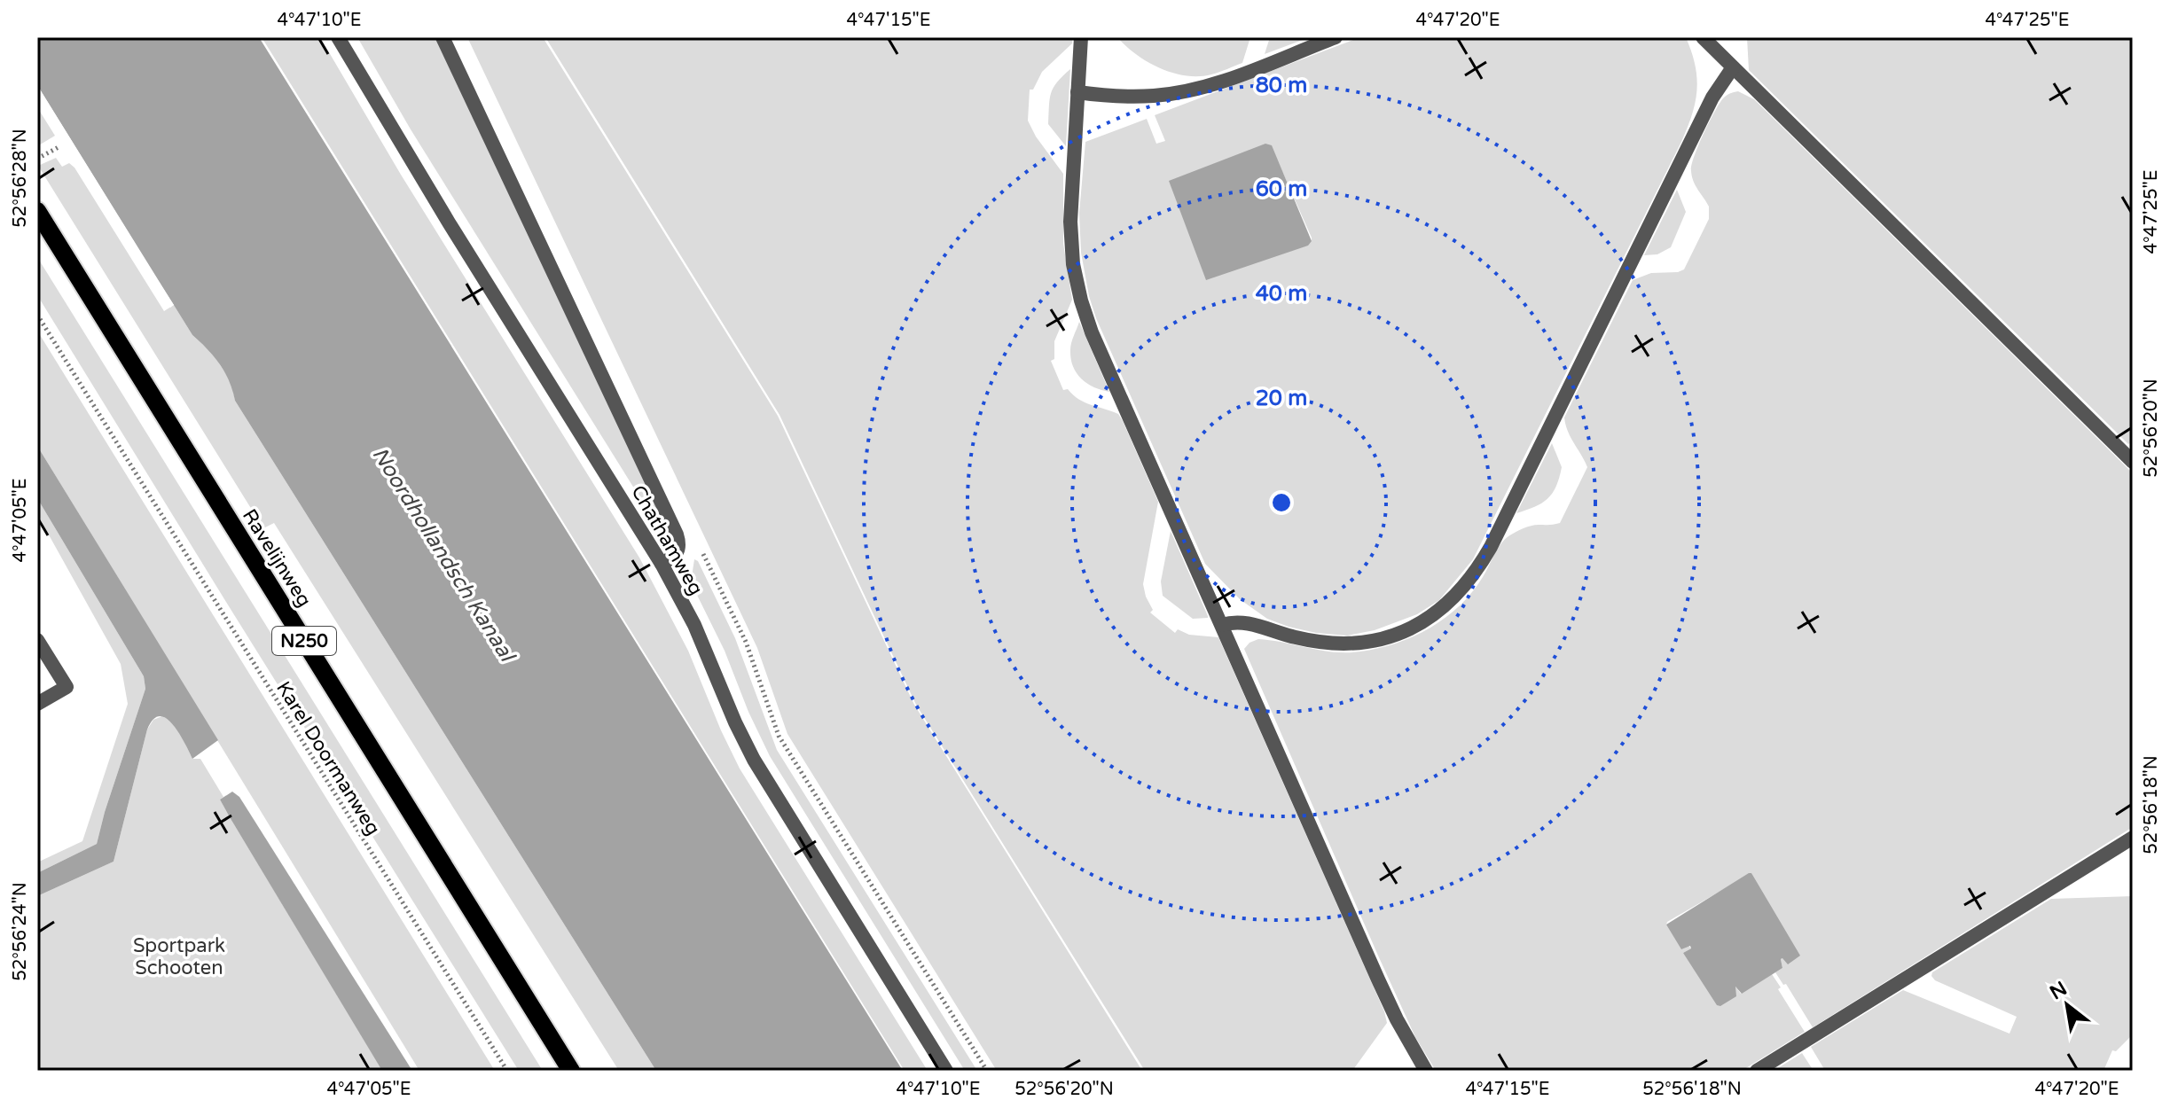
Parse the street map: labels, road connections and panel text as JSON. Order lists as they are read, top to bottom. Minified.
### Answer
{"streets":{"main road":["Ravelijnweg","N250"],"street":["Chathamweg"],"path":["Karel Doormanweg"]},"water":["Noordhollandsch Kanaal"],"parks":["Sportpark Schooten"],"north":"top left","coordinates":["4°47'10\"E","4°47'15\"E","4°47'20\"E","4°47'25\"E","52°56'28\"N","52°56'20\"N","4°47'05\"E","52°56'18\"N","52°56'24\"N"],"rings":["80 m","60 m","40 m","20 m"]}
